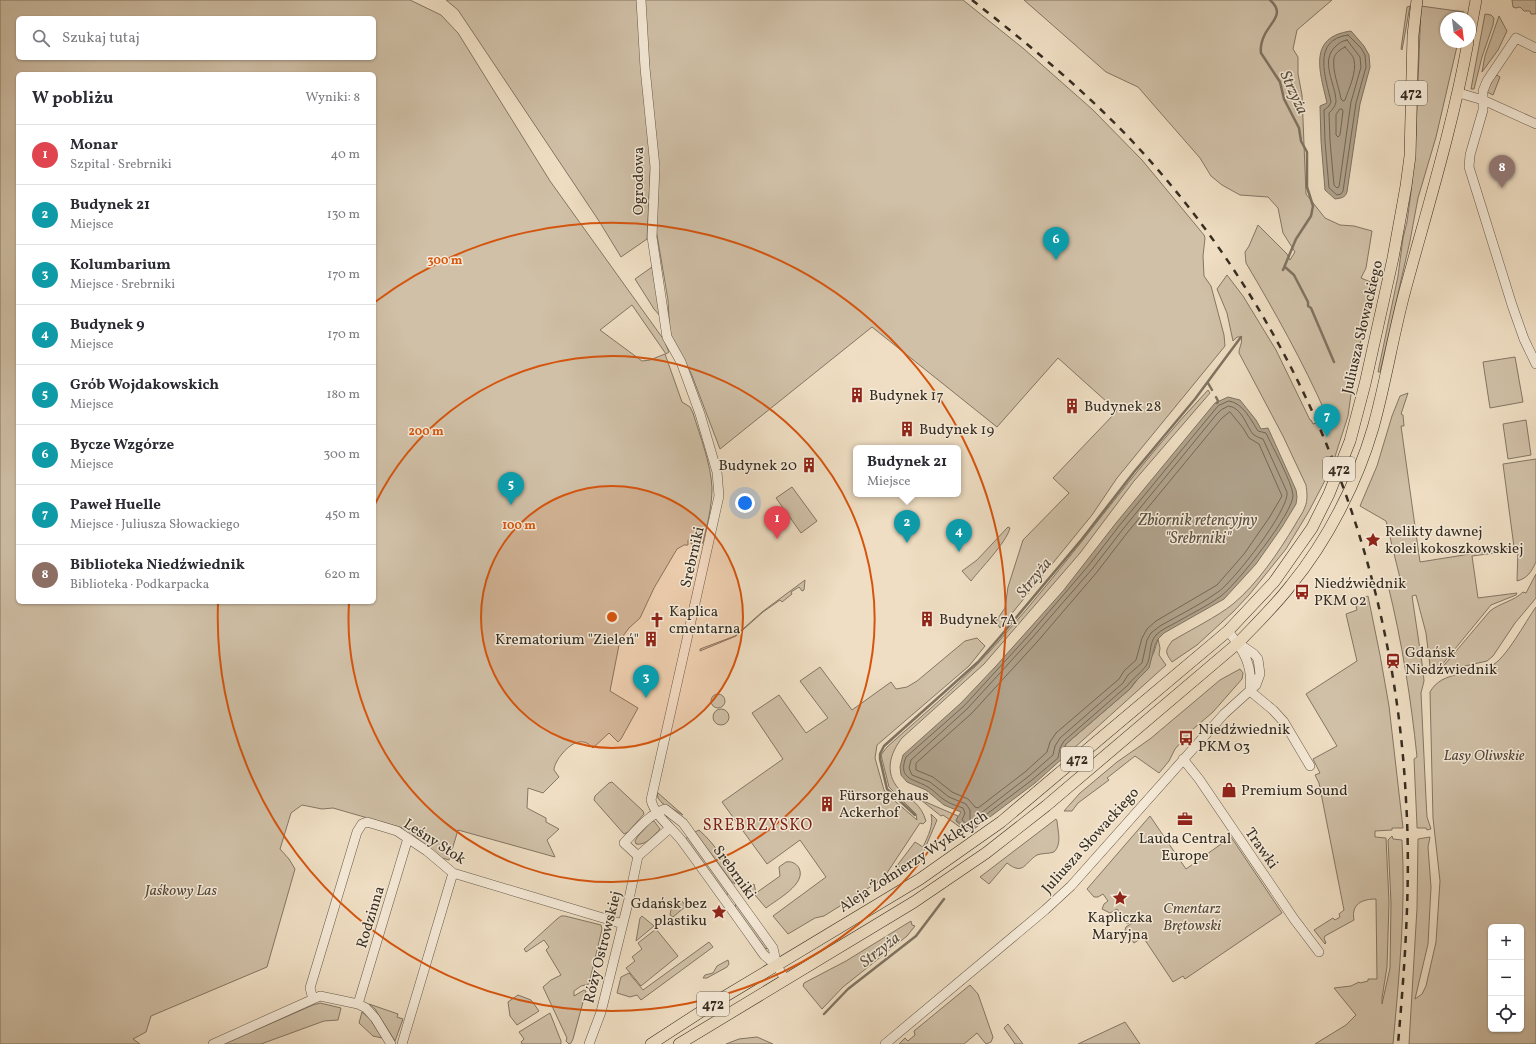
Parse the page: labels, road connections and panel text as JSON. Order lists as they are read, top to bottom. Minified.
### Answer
{"streets":{"main road":["472","Juliusza Słowackiego","Aleja Żołnierzy Wyklętych"],"street":["Ogrodowa","Srebrniki","Leśny Stok","Trawki","Rodzinna","Róży Ostrowskiej"]},"crossings":[["472","Aleja Żołnierzy Wyklętych"],["Ogrodowa","Srebrniki"],["Juliusza Słowackiego","Trawki"],["Juliusza Słowackiego","Aleja Żołnierzy Wyklętych"],["Srebrniki","Aleja Żołnierzy Wyklętych"],["Leśny Stok","Rodzinna"],["Leśny Stok","Róży Ostrowskiej"]],"districts":["SREBRZYSKO"],"water":["Strzyża","Zbiornik retencyjny \"Srebrniki\""],"parks":["Lasy Oliwskie","Jaśkowy Las","Cmentarz Brętowski"],"places":{"building":["Budynek 17","Budynek 28","Budynek 19","Budynek 20","Budynek 7A","Krematorium \"Zieleń\"","Fürsorgehaus Ackerhof"],"place":["Relikty dawnej kolei kokoszkowskiej","Kapliczka Maryjna","Gdańsk bez plastiku"],"bus stop":["Niedźwiednik PKM 02","Niedźwiednik PKM 03"],"church":["Kaplica cmentarna"],"station":["Gdańsk Niedźwiednik"],"shop":["Premium Sound"],"office":["Lauda Central Europe"]},"north":"bottom right","page":{"search":"Szukaj tutaj","heading":["W pobliżu","Wyniki: 8"],"list":[{"mark":"1","name":"Monar","note":"Szpital · Srebrniki","value":"40 m"},{"mark":"2","name":"Budynek 21","note":"Miejsce","value":"130 m"},{"mark":"3","name":"Kolumbarium","note":"Miejsce · Srebrniki","value":"170 m"},{"mark":"4","name":"Budynek 9","note":"Miejsce","value":"170 m"},{"mark":"5","name":"Grób Wojdakowskich","note":"Miejsce","value":"180 m"},{"mark":"6","name":"Bycze Wzgórze","note":"Miejsce","value":"300 m"},{"mark":"7","name":"Paweł Huelle","note":"Miejsce · Juliusza Słowackiego","value":"450 m"},{"mark":"8","name":"Biblioteka Niedźwiednik","note":"Biblioteka · Podkarpacka","value":"620 m"}],"pins":["8","6","7","5","1","2","4","3"],"popup":["Budynek 21","Miejsce"],"map_buttons":["+","−"]},"rings":["300 m","200 m","100 m"]}
